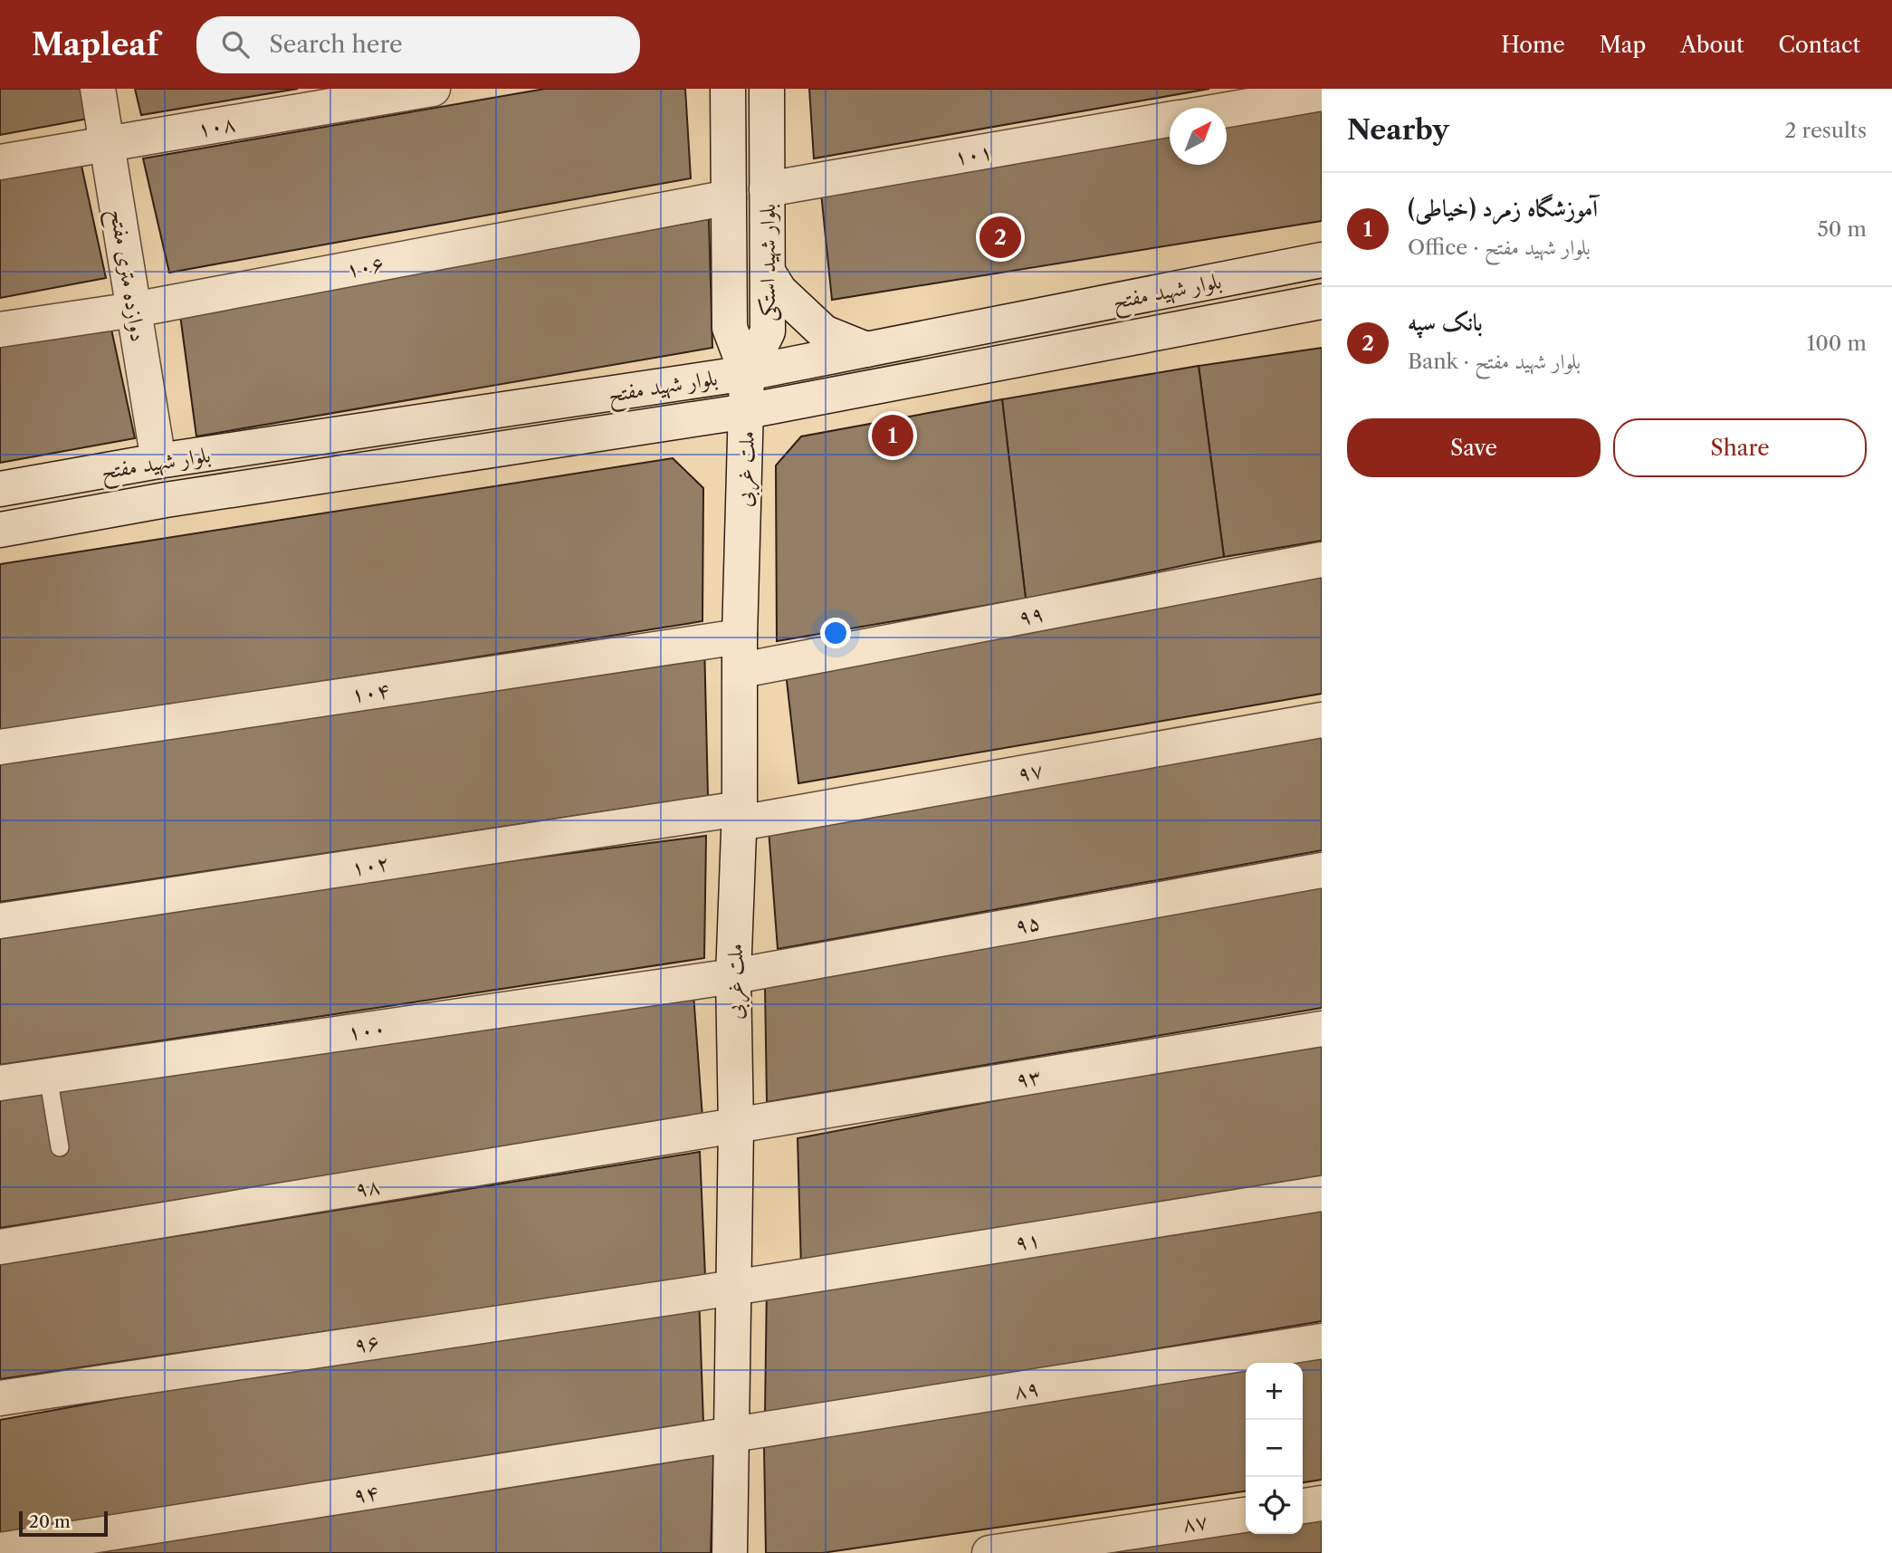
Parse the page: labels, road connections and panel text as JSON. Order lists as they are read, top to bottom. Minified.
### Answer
{"streets":{"street":["۱۰۸","۱۰۱","بلوار شهید استکی","۱۰۶","دوازده متری مفتح","بلوار شهید مفتح","ملت غربی","۹۹","۱۰۴","۹۷","۱۰۲","۹۵","۱۰۰","۹۳","۹۸","۹۱","۹۶","۸۹","۹۴","۸۷"]},"crossings":[["۱۰۸","دوازده متری مفتح"],["۱۰۱","بلوار شهید استکی"],["بلوار شهید استکی","۱۰۶"],["بلوار شهید استکی","بلوار شهید مفتح"],["بلوار شهید استکی","ملت غربی"],["۱۰۶","دوازده متری مفتح"],["دوازده متری مفتح","بلوار شهید مفتح"],["بلوار شهید مفتح","ملت غربی"],["ملت غربی","۹۹"],["ملت غربی","۱۰۴"],["ملت غربی","۹۷"],["ملت غربی","۱۰۲"],["ملت غربی","۹۵"],["ملت غربی","۱۰۰"],["ملت غربی","۹۳"],["ملت غربی","۹۸"],["ملت غربی","۹۱"],["ملت غربی","۹۶"],["ملت غربی","۸۹"],["ملت غربی","۹۴"],["۹۷","۱۰۲"],["۹۵","۱۰۰"],["۹۳","۹۸"],["۹۱","۹۶"],["۸۹","۹۴"]],"scale_bar":"20 m","north":"top right","page":{"header":"Mapleaf","search":"Search here","nav":["Home","Map","About","Contact"],"heading":["Nearby","2 results"],"list":[{"mark":"1","name":"آموزشگاه زمرد (خیاطی)","note":"Office · بلوار شهید مفتح","value":"50 m"},{"mark":"2","name":"بانک سپه","note":"Bank · بلوار شهید مفتح","value":"100 m"}],"pins":["2","1"],"buttons":["Save","Share"],"map_buttons":["+","−"],"scale":"20 m"}}
